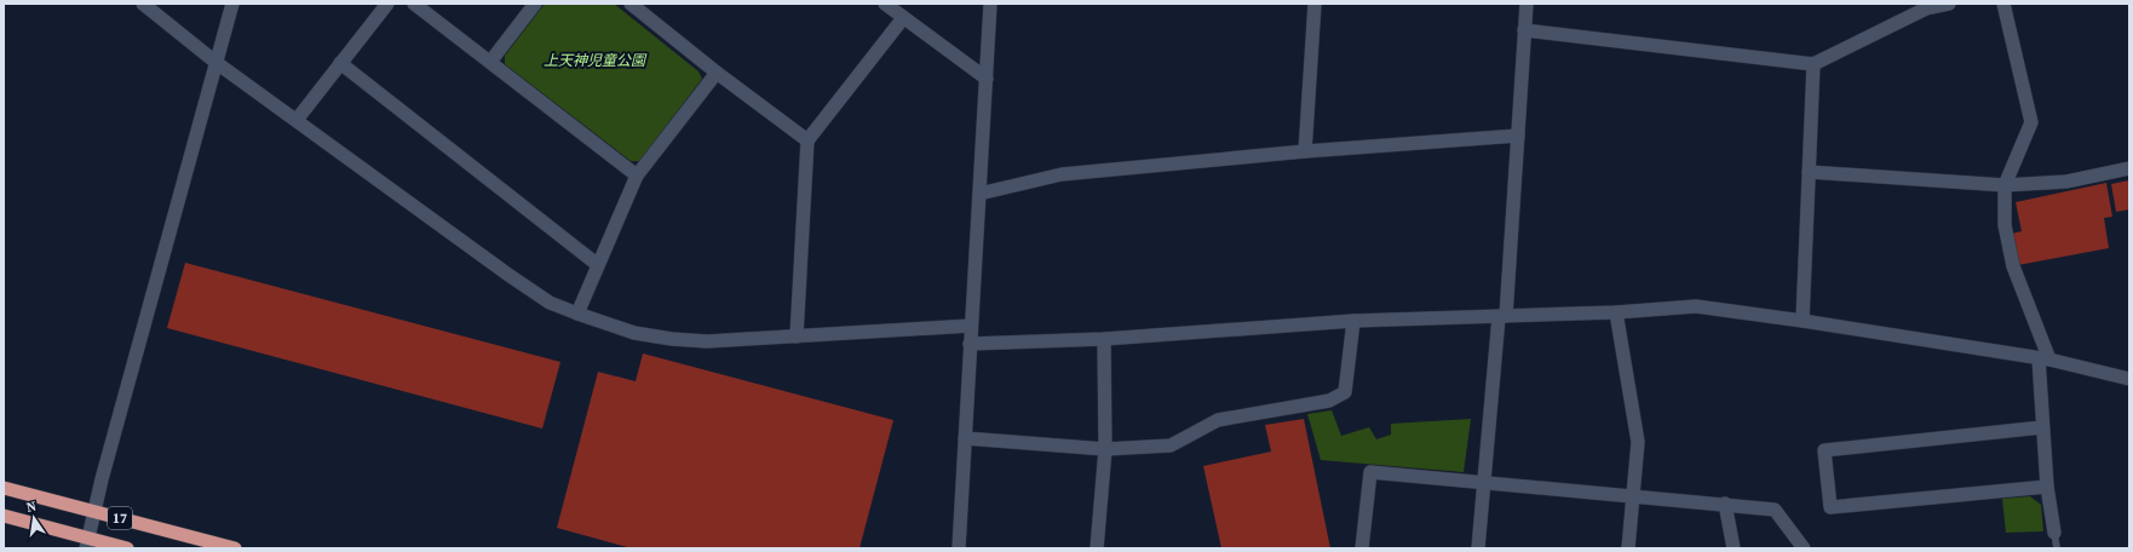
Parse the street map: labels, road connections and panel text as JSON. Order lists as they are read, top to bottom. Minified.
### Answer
{"streets":{"highway":["17"]},"parks":["上天神児童公園"],"north":"top"}
